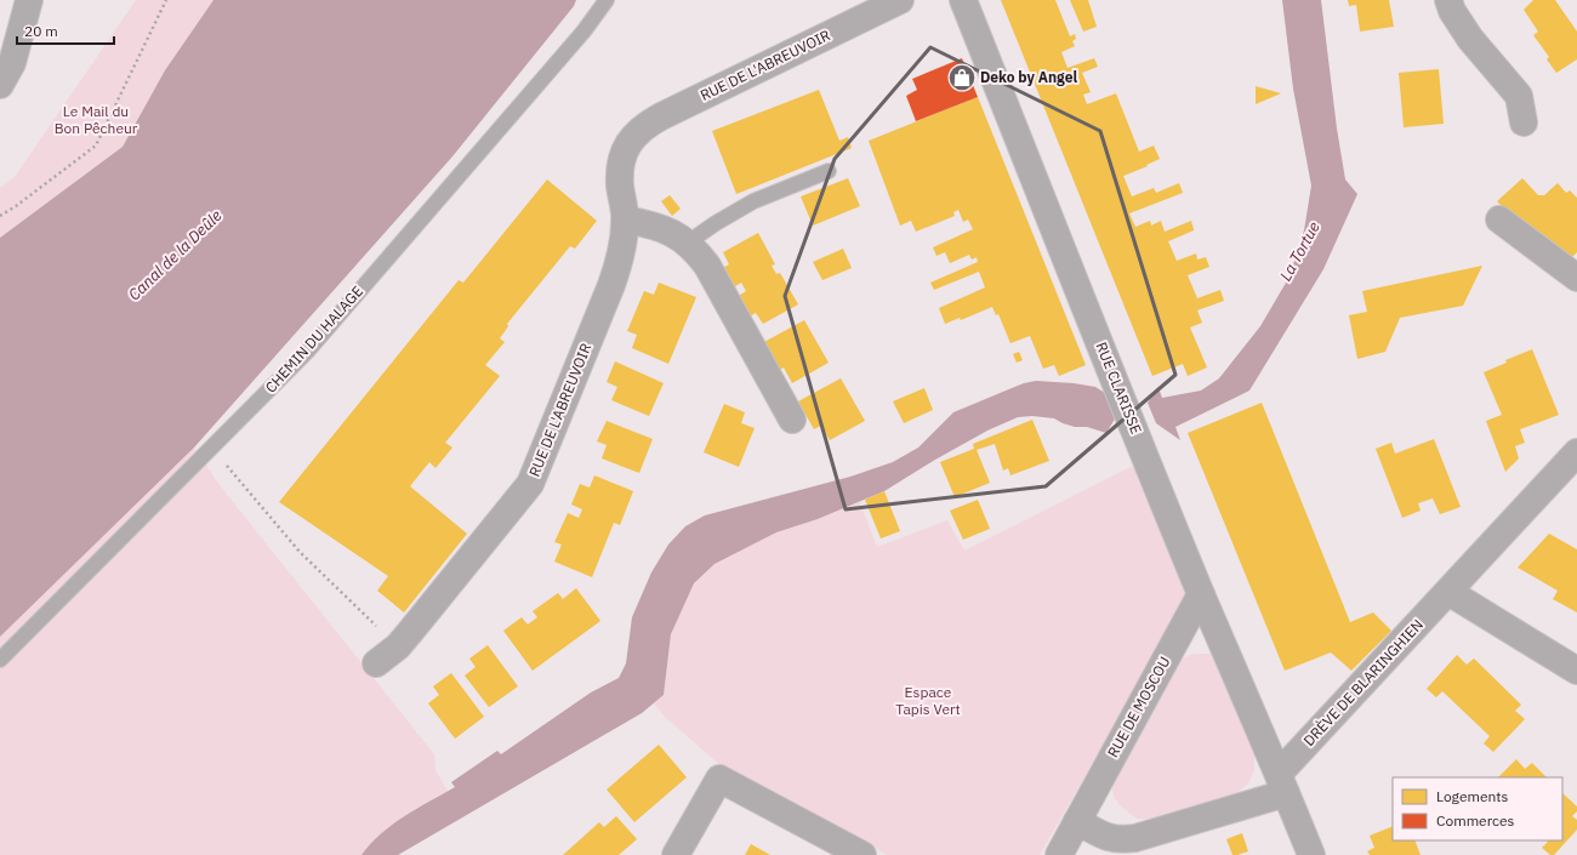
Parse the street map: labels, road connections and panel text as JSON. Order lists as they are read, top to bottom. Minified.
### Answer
{"streets":{"street":["RUE DE L'ABREUVOIR","RUE CLARISSE","DRÈVE DE BLARINGHIEN","RUE DE MOSCOU"],"lane":["CHEMIN DU HALAGE"]},"crossings":[["RUE CLARISSE","DRÈVE DE BLARINGHIEN"],["RUE CLARISSE","RUE DE MOSCOU"]],"water":["La Tortue","Canal de la Deûle"],"parks":["Le Mail du Bon Pêcheur","Espace Tapis Vert"],"places":{"shop":["Deko by Angel"]},"legend":["Logements","Commerces"],"scale_bar":"20 m"}
